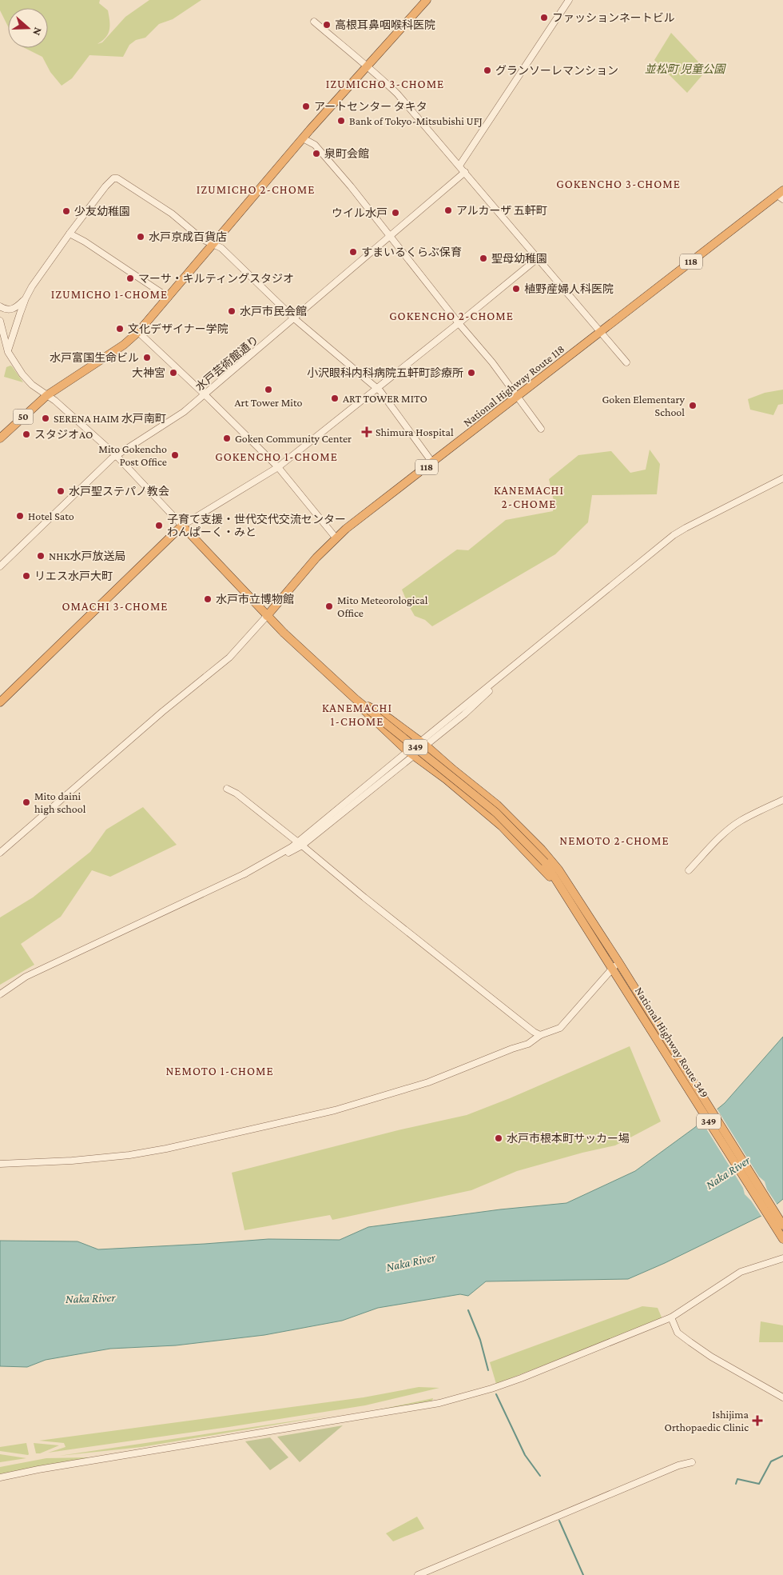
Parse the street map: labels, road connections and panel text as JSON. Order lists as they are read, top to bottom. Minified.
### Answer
{"streets":{"highway":["118","National Highway Route 118","50","349","National Highway Route 349"],"street":["水戸芸術館通り"]},"crossings":[["National Highway Route 118","National Highway Route 349"]],"districts":["IZUMICHO 3-CHOME","GOKENCHO 3-CHOME","IZUMICHO 2-CHOME","IZUMICHO 1-CHOME","GOKENCHO 2-CHOME","GOKENCHO 1-CHOME","KANEMACHI 2-CHOME","OMACHI 3-CHOME","KANEMACHI 1-CHOME","NEMOTO 2-CHOME","NEMOTO 1-CHOME"],"water":["Naka River"],"parks":["並松町 児童公園"],"places":{"other":["ファッションネートビル","高根耳鼻咽喉科医院","グランソーレマンション","アートセンター タキタ","Bank of Tokyo-Mitsubishi UFJ","泉町会館","アルカーザ 五軒町","少友幼稚園","ウイル水戸","水戸京成百貨店","すまいるくらぶ保育","聖母幼稚園","マーサ・キルティングスタジオ","植野産婦人科医院","水戸市民会館","文化デザイナー学院","水戸富国生命ビル","大神宮","小沢眼科内科病院五軒町診療所","Art Tower Mito","ART TOWER MITO","Goken Elementary School","SERENA HAIM 水戸南町","スタジオAO","Goken Community Center","Mito Gokencho Post Office","水戸聖ステパノ教会","Hotel Sato","子育て支援・世代交代交流センター わんぱーく・みと","NHK水戸放送局","リエス水戸大町","水戸市立博物館","Mito Meteorological Office","Mito daini high school","水戸市根本町サッカー場"],"health":["Shimura Hospital","Ishijima Orthopaedic Clinic"]},"north":"right"}
